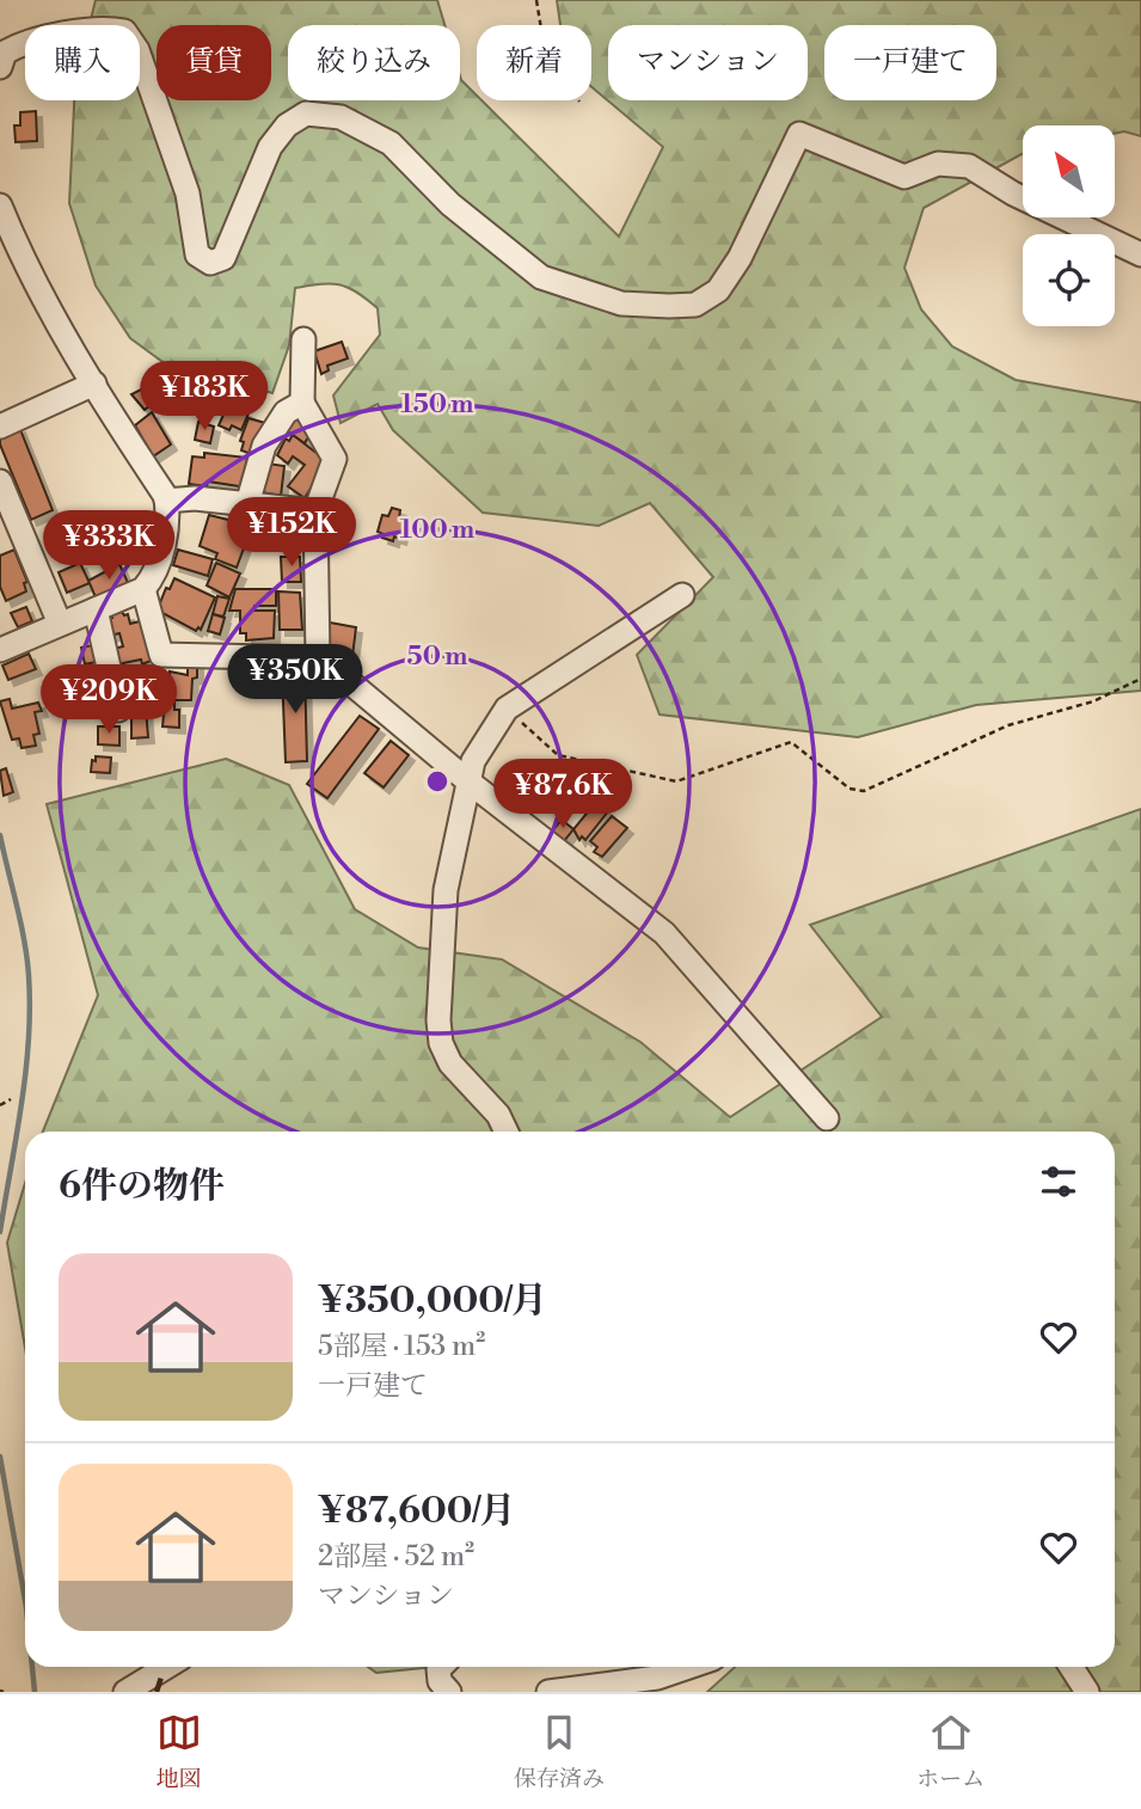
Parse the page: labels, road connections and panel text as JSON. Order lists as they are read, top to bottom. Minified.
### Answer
{"north":"top left","page":{"chip":["購入","賃貸","絞り込み","新着","マンション","一戸建て"],"price":["¥183K","¥152K","¥333K","¥350K","¥209K","¥87.6K"],"heading":"6件の物件","list":[{"name":"¥350,000/月","note":"5部屋 · 153 m² · 一戸建て"},{"name":"¥87,600/月","note":"2部屋 · 52 m² · マンション"}],"tabs":["地図","保存済み","ホーム"]},"rings":["150 m","100 m","50 m"]}
